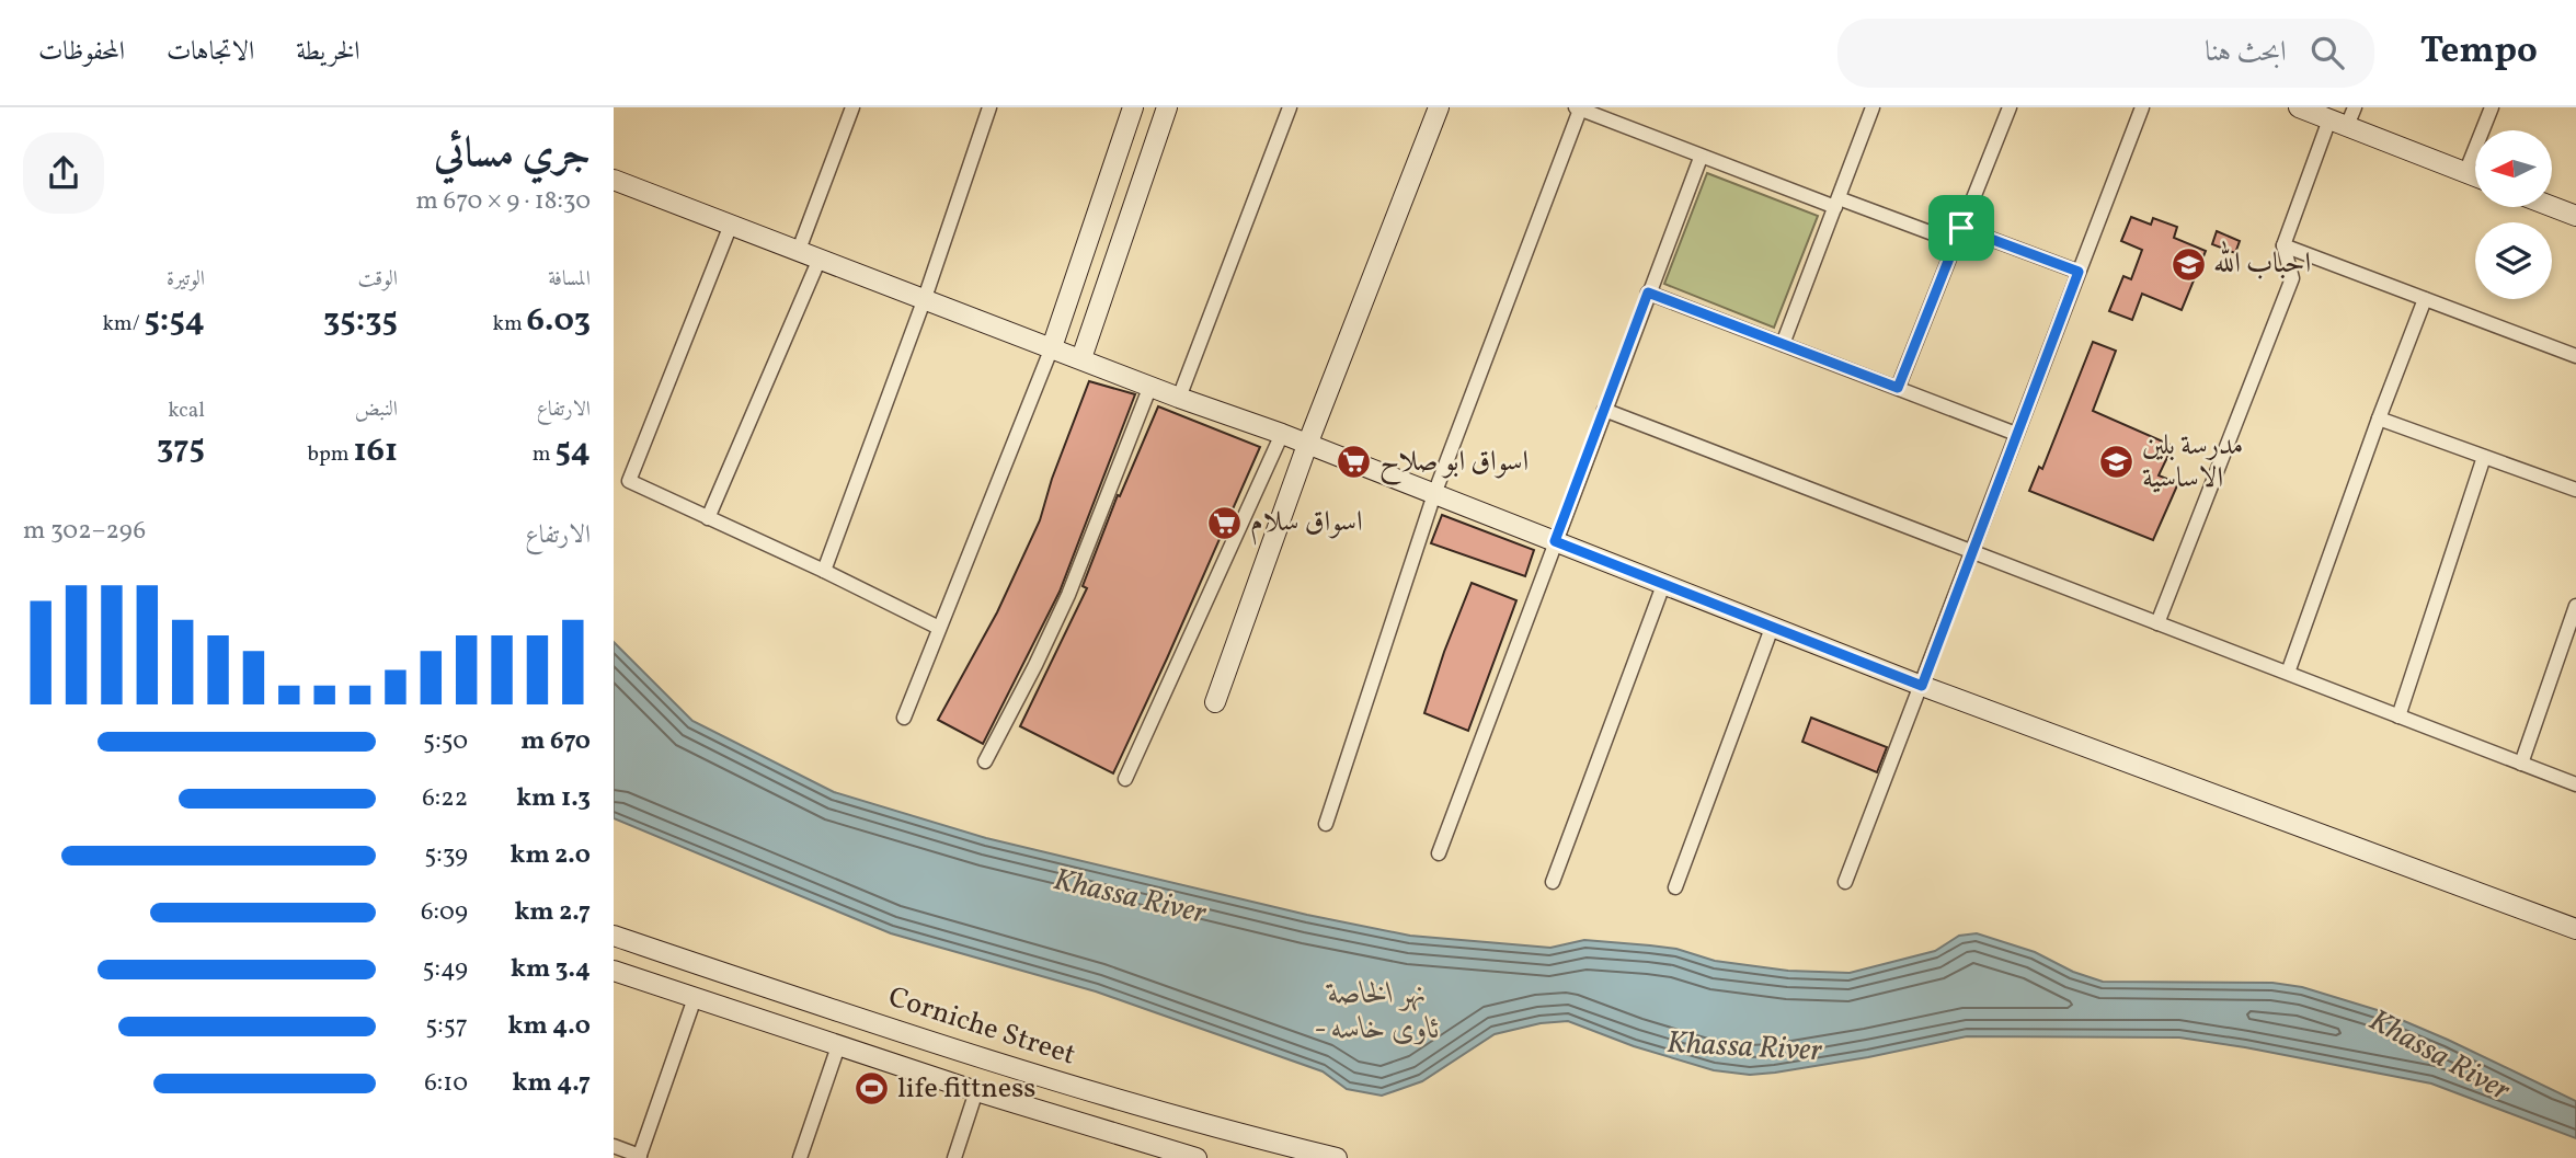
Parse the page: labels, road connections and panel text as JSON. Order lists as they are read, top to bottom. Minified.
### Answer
{"streets":{"street":["Corniche Street"]},"water":["Khassa River","نهر الخاصة - ئاوی خاسە"],"places":{"school or university":["احباب الله","مدرسة بلين الاساسية"],"supermarket":["اسواق ابو صلاح","اسواق سلام"],"sports":["life fittness"]},"north":"left","page":{"header":"Tempo","search":"ابحث هنا","nav":["الخريطة","الاتجاهات","المحفوظات"],"heading":["جري مسائي","18:30 · 9 × 670 m"],"stats":[["المسافة","6.03 km"],["الوقت","35:35"],["الوتيرة","5:54 /km"],["الارتفاع","54 m"],["النبض","161 bpm"],["kcal","375"]],"chart":["الارتفاع","296–302 m"],"list":[{"name":"670 m","note":"5:50"},{"name":"1.3 km","note":"6:22"},{"name":"2.0 km","note":"5:39"},{"name":"2.7 km","note":"6:09"},{"name":"3.4 km","note":"5:49"},{"name":"4.0 km","note":"5:57"},{"name":"4.7 km","note":"6:10"}]}}
